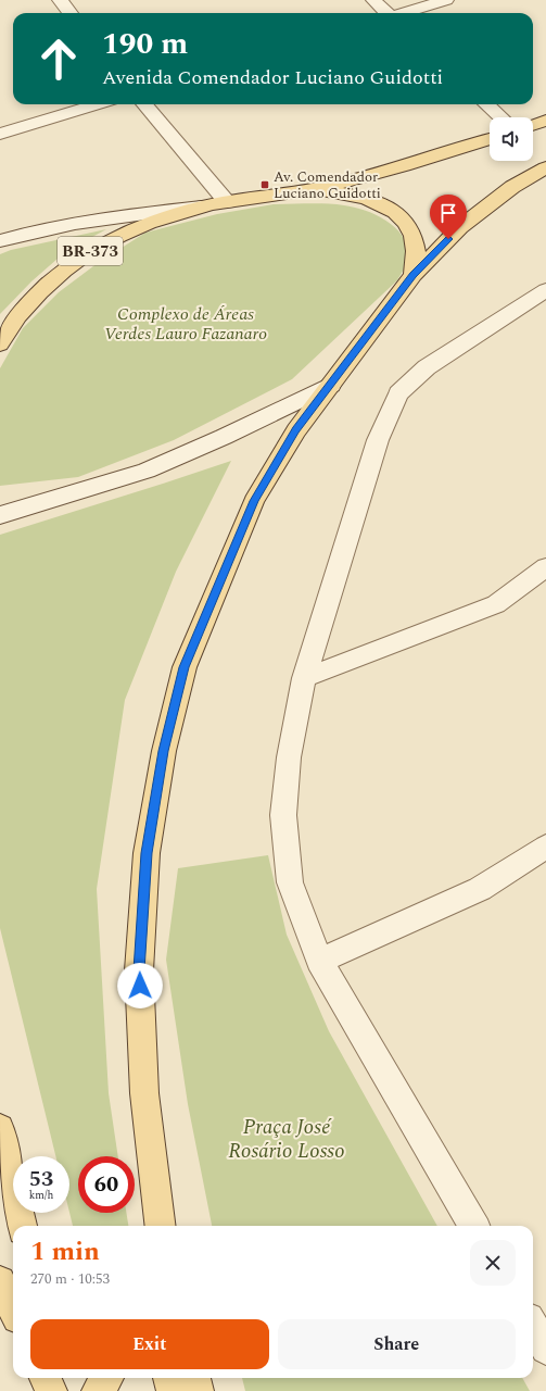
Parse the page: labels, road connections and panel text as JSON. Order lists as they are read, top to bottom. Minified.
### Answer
{"streets":{"main road":["BR-373"]},"parks":["Complexo de Áreas Verdes Lauro Fazanaro","Praça José Rosário Losso"],"places":{"transit":["Av. Comendador Luciano Guidotti"]},"page":{"turn":["190 m","Avenida Comendador Luciano Guidotti"],"speed":"53 km/h","limit":"60","heading":["1 min","270 m · 10:53"],"buttons":["Exit","Share"]}}
